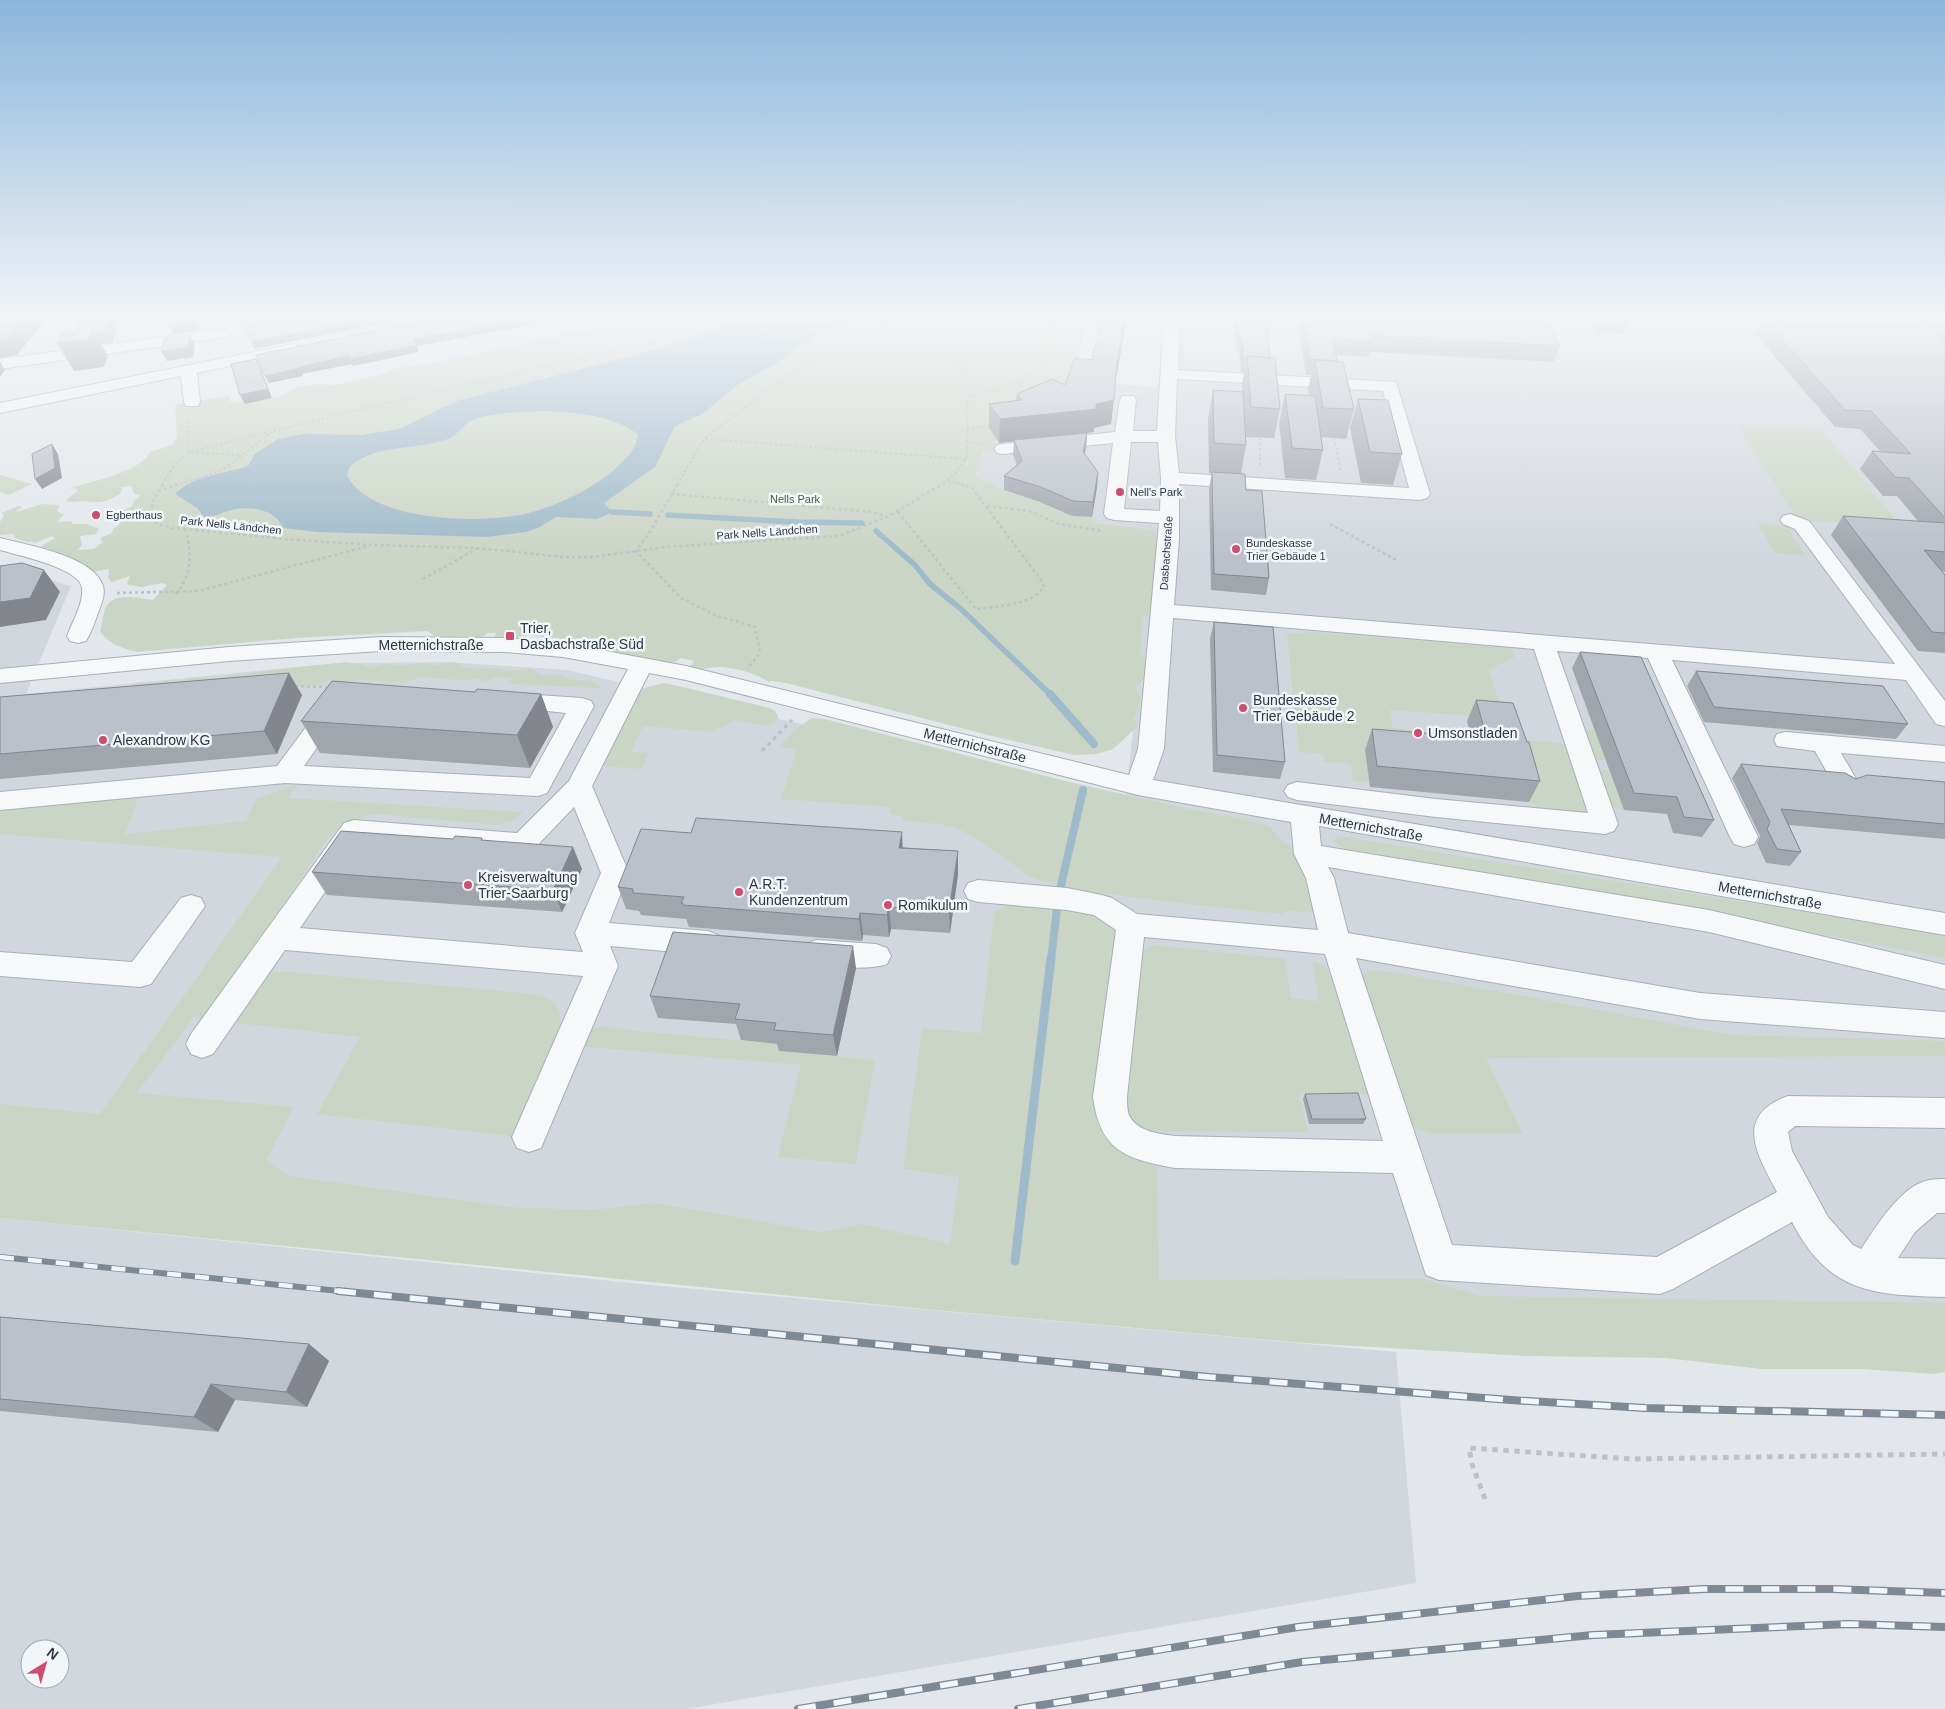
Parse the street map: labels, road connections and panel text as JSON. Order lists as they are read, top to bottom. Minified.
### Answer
{"streets":{"street":["Dasbachstraße","Metternichstraße"],"path":["Park Nells Ländchen"]},"crossings":[["Dasbachstraße","Metternichstraße"]],"parks":["Nells Park"],"places":{"other":["Nell's Park","Egberthaus","Bundeskasse Trier Gebäude 1","Bundeskasse Trier Gebäude 2","Umsonstladen","Alexandrow KG","Kreisverwaltung Trier-Saarburg","A.R.T. Kundenzentrum","Romikulum"],"transit":["Trier, Dasbachstraße Süd"]},"north":"top right"}
